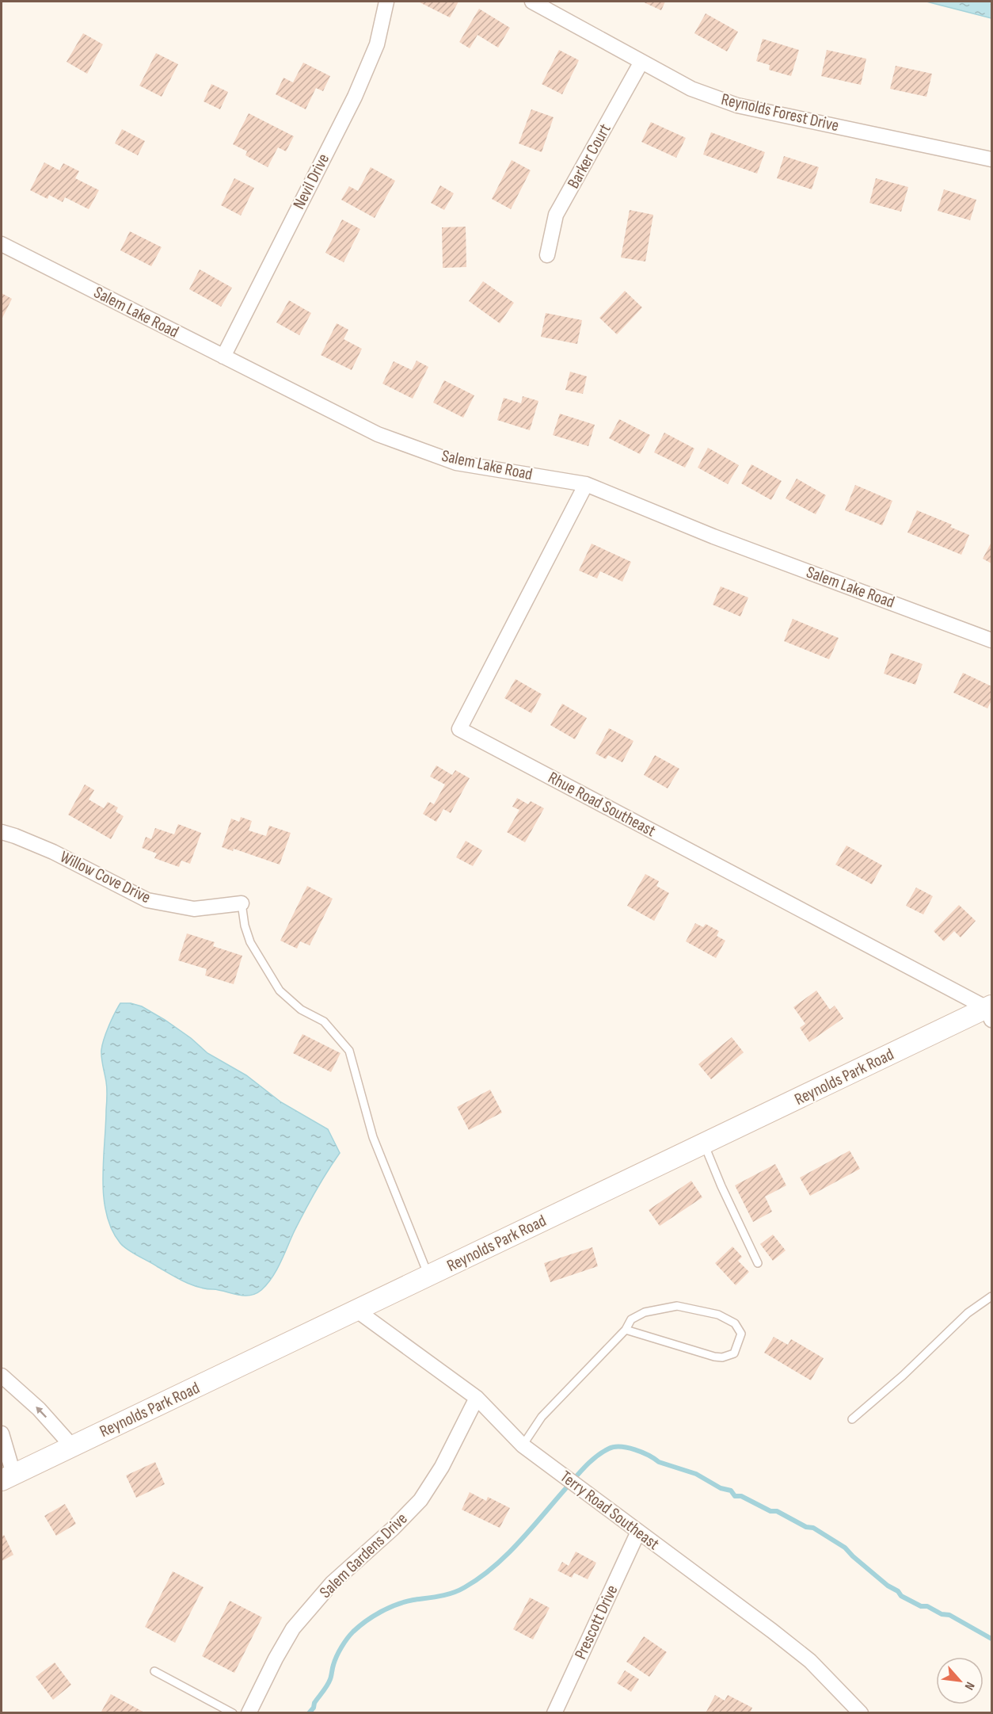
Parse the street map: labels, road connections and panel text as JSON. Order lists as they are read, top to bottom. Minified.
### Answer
{"streets":{"main road":["Reynolds Park Road"],"street":["Reynolds Forest Drive","Barker Court","Nevil Drive","Salem Lake Road","Rhue Road Southeast","Willow Cove Drive","Terry Road Southeast","Salem Gardens Drive","Prescott Drive"]},"crossings":[["Reynolds Forest Drive","Barker Court"],["Nevil Drive","Salem Lake Road"],["Salem Lake Road","Rhue Road Southeast"],["Rhue Road Southeast","Reynolds Park Road"],["Reynolds Park Road","Terry Road Southeast"],["Terry Road Southeast","Salem Gardens Drive"],["Terry Road Southeast","Prescott Drive"]],"north":"bottom right"}
